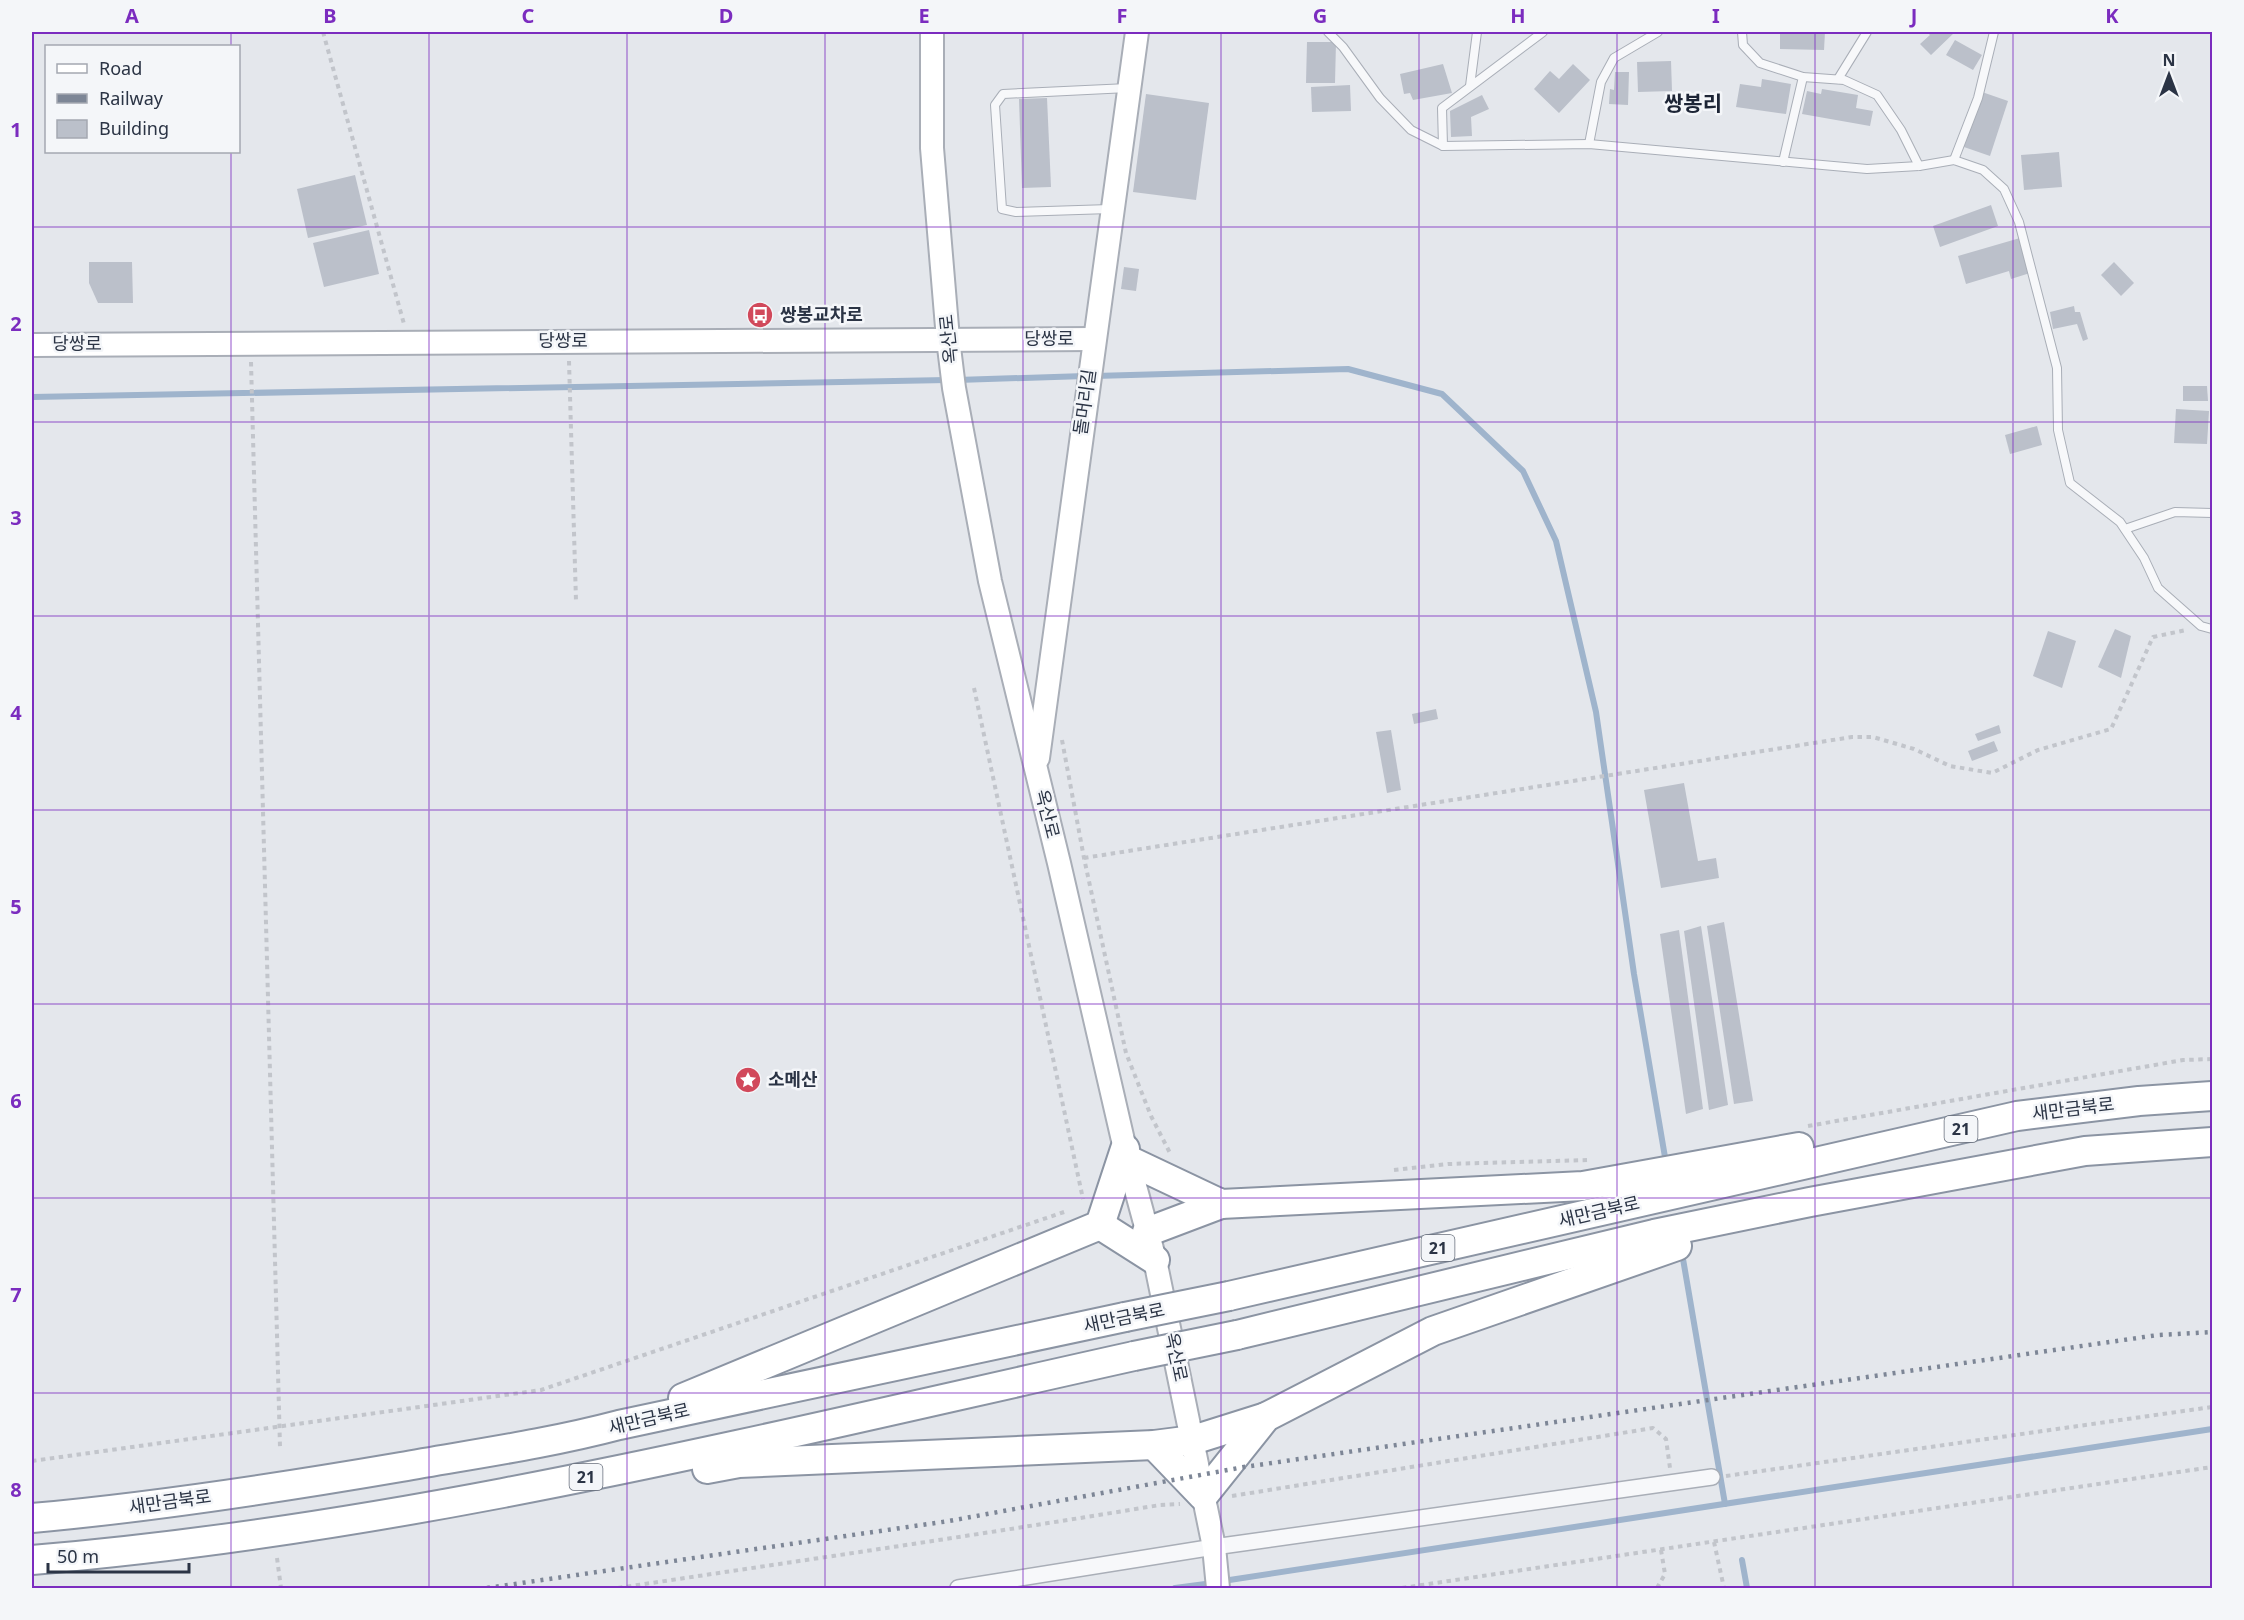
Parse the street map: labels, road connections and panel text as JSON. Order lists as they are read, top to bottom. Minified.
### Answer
{"streets":{"highway":["새만금북로","21"],"street":["옥산로","당쌍로","돌머리길"]},"crossings":[["옥산로","당쌍로"],["옥산로","돌머리길"],["당쌍로","돌머리길"]],"districts":["쌍봉리"],"places":{"bus stop":["쌍봉교차로"],"place":["소메산"]},"legend":["Road","Railway","Building"],"scale_bar":"50 m","north":"top","grid":{"columns":["A","B","C","D","E","F","G","H","I","J","K"],"rows":["1","2","3","4","5","6","7","8"]}}
